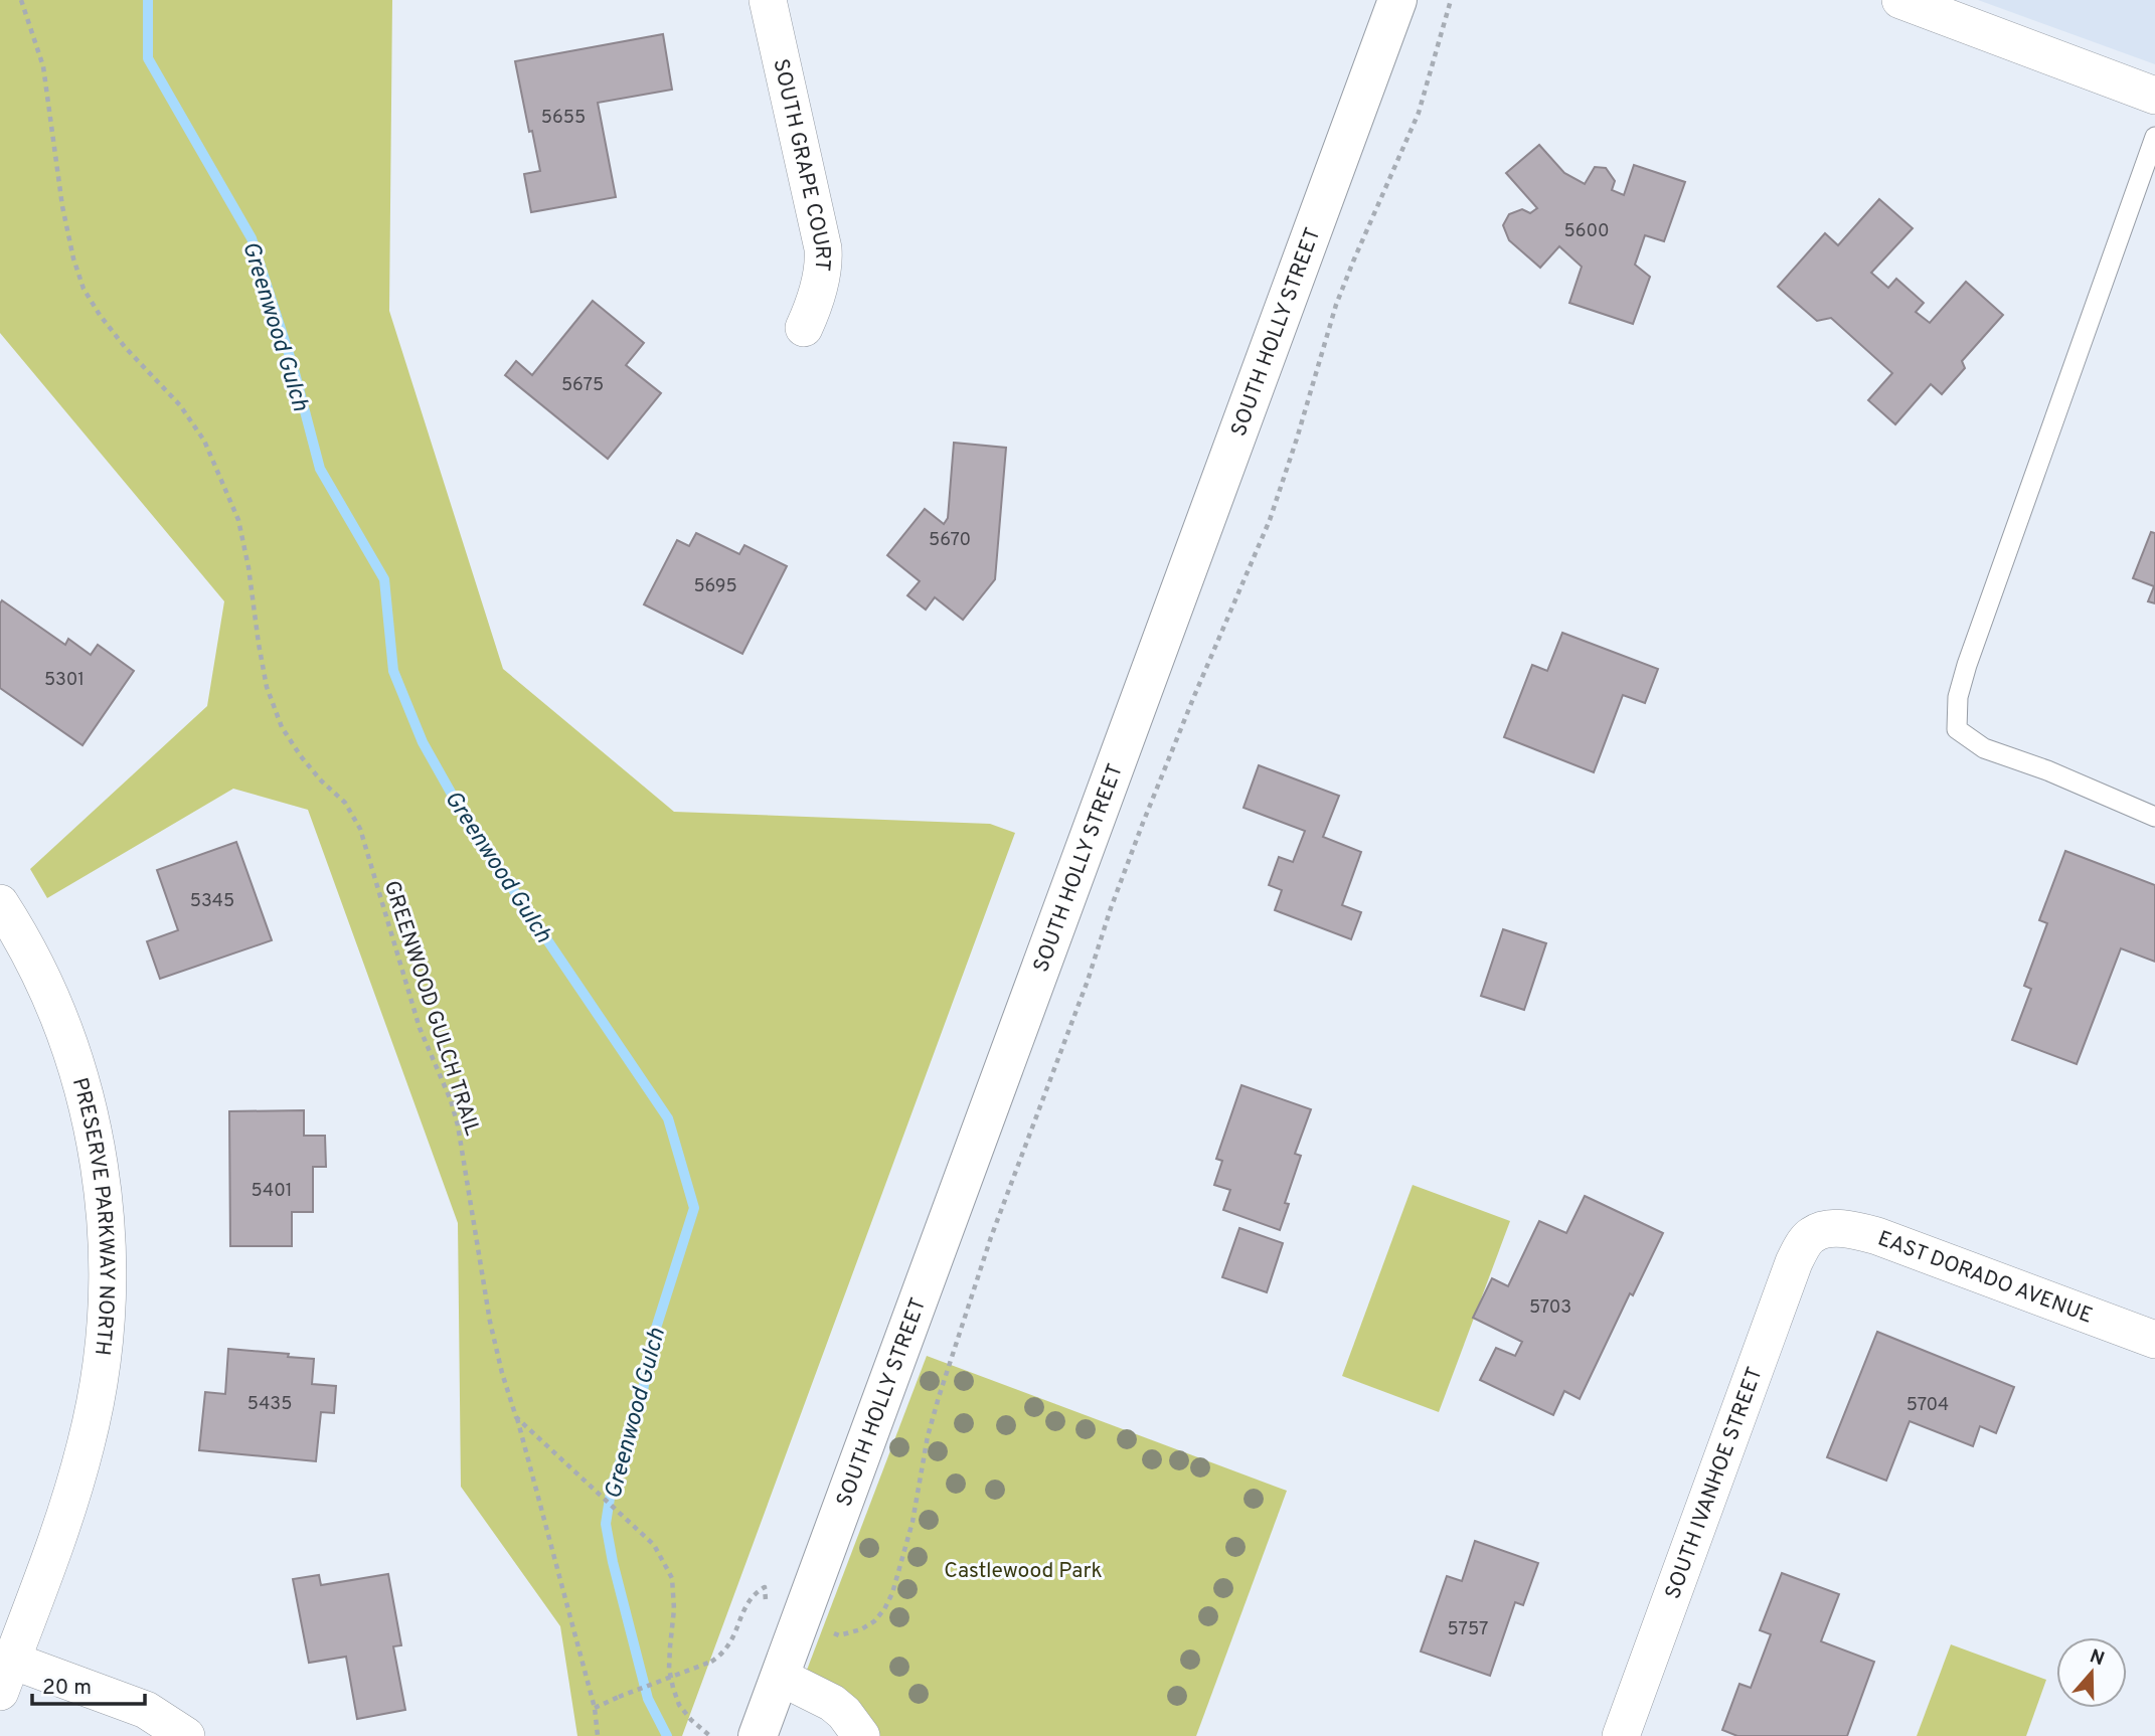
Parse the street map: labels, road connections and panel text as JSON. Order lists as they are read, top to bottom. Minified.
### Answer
{"streets":{"street":["SOUTH GRAPE COURT","SOUTH HOLLY STREET","PRESERVE PARKWAY NORTH","EAST DORADO AVENUE","SOUTH IVANHOE STREET"],"path":["GREENWOOD GULCH TRAIL"]},"crossings":[["EAST DORADO AVENUE","SOUTH IVANHOE STREET"]],"water":["Greenwood Gulch"],"parks":["Castlewood Park"],"house_numbers":["5655","5600","5675","5670","5695","5301","5345","5401","5703","5435","5704","5757"],"scale_bar":"20 m","north":"top"}
